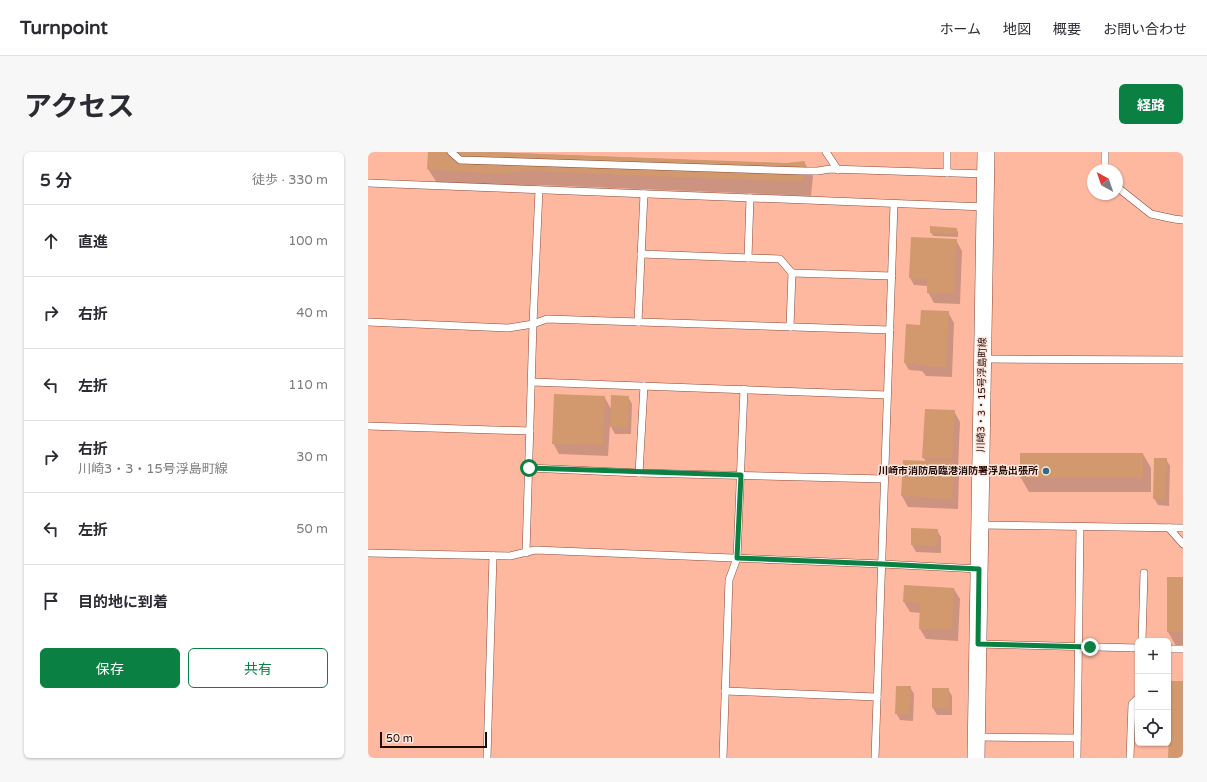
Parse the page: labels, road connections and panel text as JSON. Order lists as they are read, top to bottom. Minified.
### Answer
{"streets":{"street":["川崎3・3・15号浮島町線"]},"places":["川崎市消防局臨港消防署浮島出張所"],"scale_bar":"50 m","north":"top left","page":{"header":"Turnpoint","nav":["ホーム","地図","概要","お問い合わせ"],"title":"アクセス","buttons":["経路",["保存","共有"]],"heading":["5 分","徒歩 · 330 m"],"list":[["直進","100 m"],["右折","40 m"],["左折","110 m"],["右折","川崎3・3・15号浮島町線","30 m"],["左折","50 m"],"目的地に到着"],"map_buttons":["+","−"],"scale":"50 m"}}
